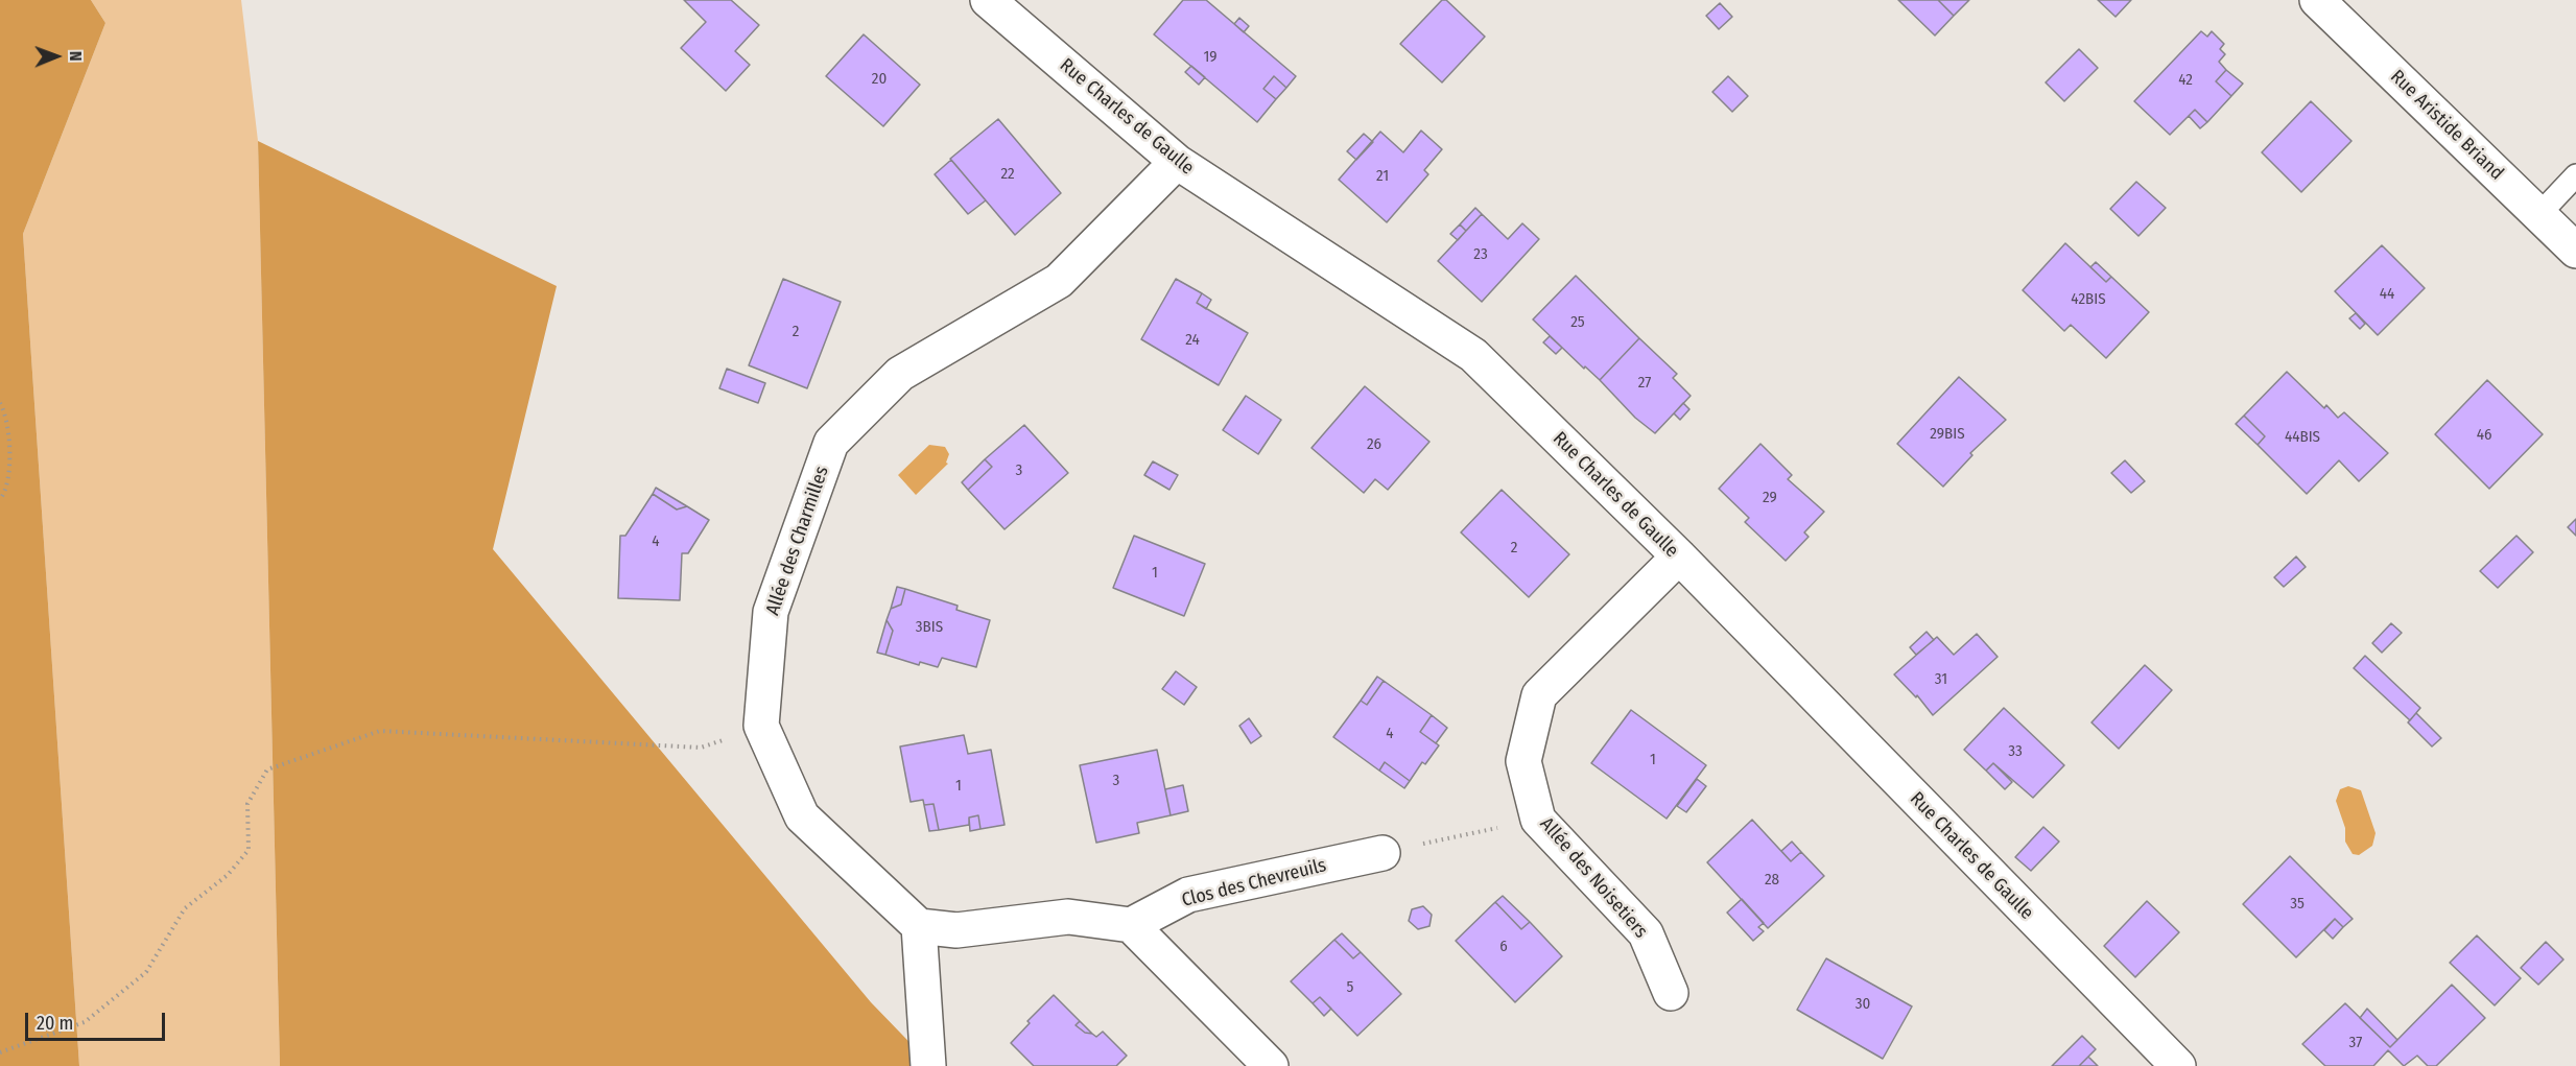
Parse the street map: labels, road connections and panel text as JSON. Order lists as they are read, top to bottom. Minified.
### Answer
{"streets":{"street":["Rue Charles de Gaulle","Rue Aristide Briand","Allée des Charmilles","Allée des Noisetiers","Clos des Chevreuils"]},"crossings":[["Rue Charles de Gaulle","Allée des Charmilles"],["Rue Charles de Gaulle","Allée des Noisetiers"]],"house_numbers":["19","20","42","22","21","23","44","42BIS","25","2","24","27","29BIS","46","44BIS","26","3","29","4","2","1","3BIS","31","4","33","1","3","1","28","35","6","5","30","37"],"scale_bar":"20 m","north":"right"}
